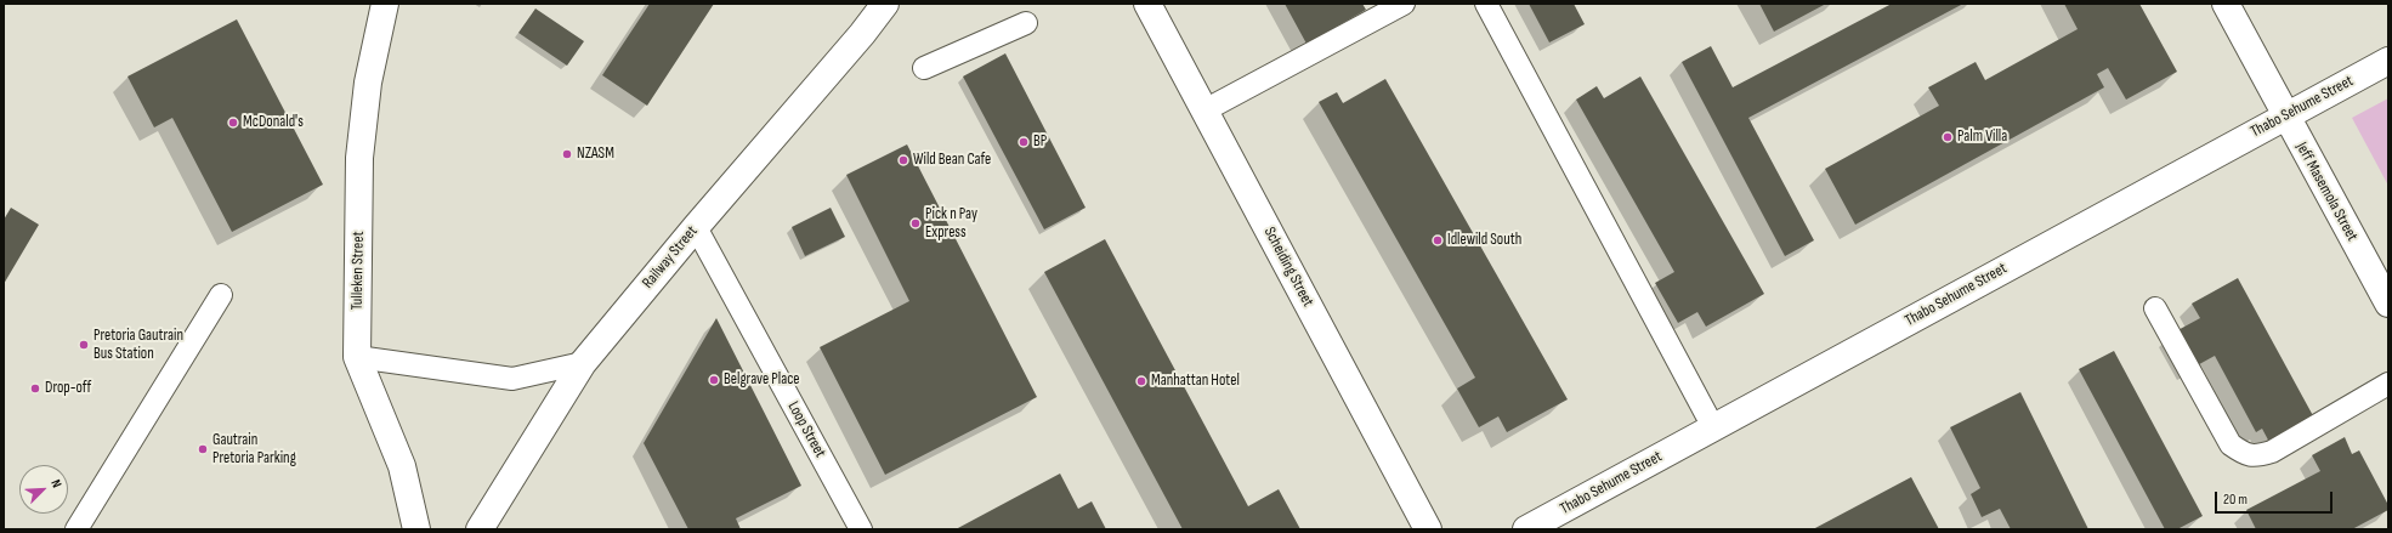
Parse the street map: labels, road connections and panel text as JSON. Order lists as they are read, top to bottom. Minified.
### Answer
{"streets":{"main road":["Thabo Sehume Street","Jeff Masemola Street","Railway Street","Scheiding Street","Tulleken Street"],"lane":["Loop Street"]},"crossings":[["Thabo Sehume Street","Jeff Masemola Street"],["Railway Street","Loop Street"]],"places":["McDonald's","Palm Villa","BP","NZASM","Wild Bean Cafe","Pick n Pay Express","Idlewild South","Pretoria Gautrain Bus Station","Belgrave Place","Manhattan Hotel","Drop-off","Gautrain Pretoria Parking"],"scale_bar":"20 m","north":"top right"}
